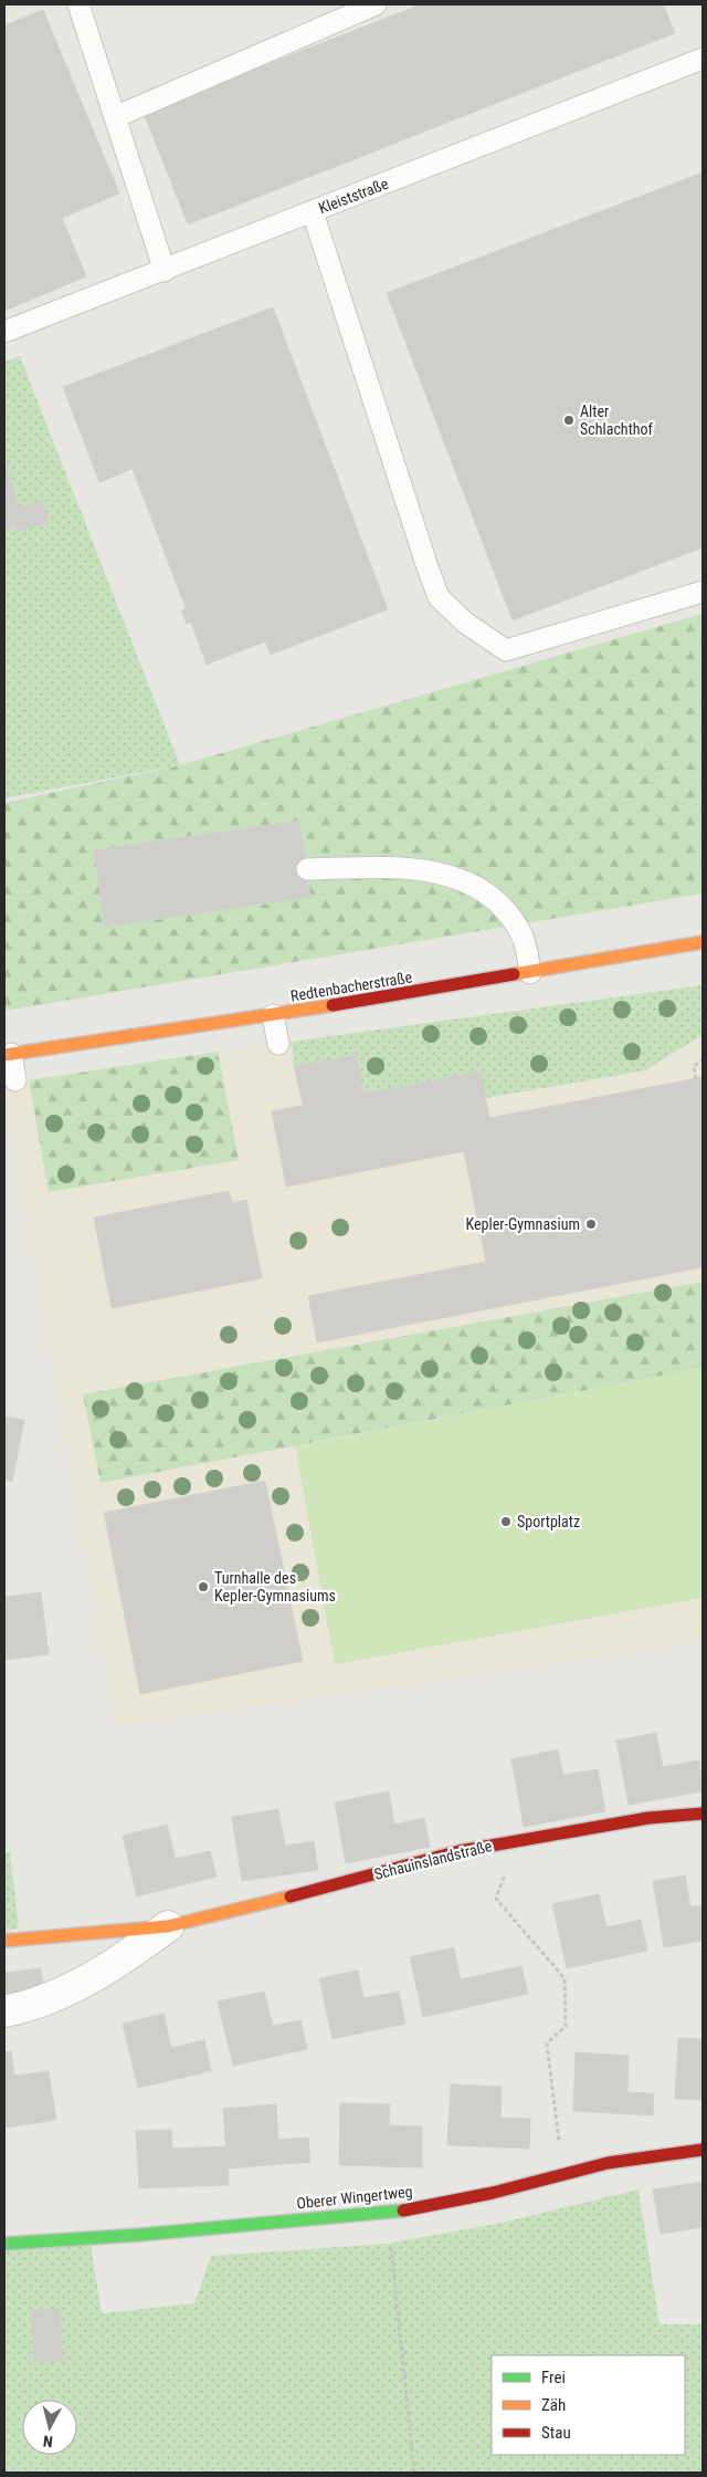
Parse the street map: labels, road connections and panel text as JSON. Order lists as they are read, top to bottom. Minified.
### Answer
{"streets":{"street":["Redtenbacherstraße","Schauinslandstraße","Oberer Wingertweg"],"lane":["Kleiststraße"]},"places":["Alter Schlachthof","Kepler-Gymnasium","Sportplatz","Turnhalle des Kepler-Gymnasiums"],"legend":["Frei","Zäh","Stau"],"north":"bottom"}
